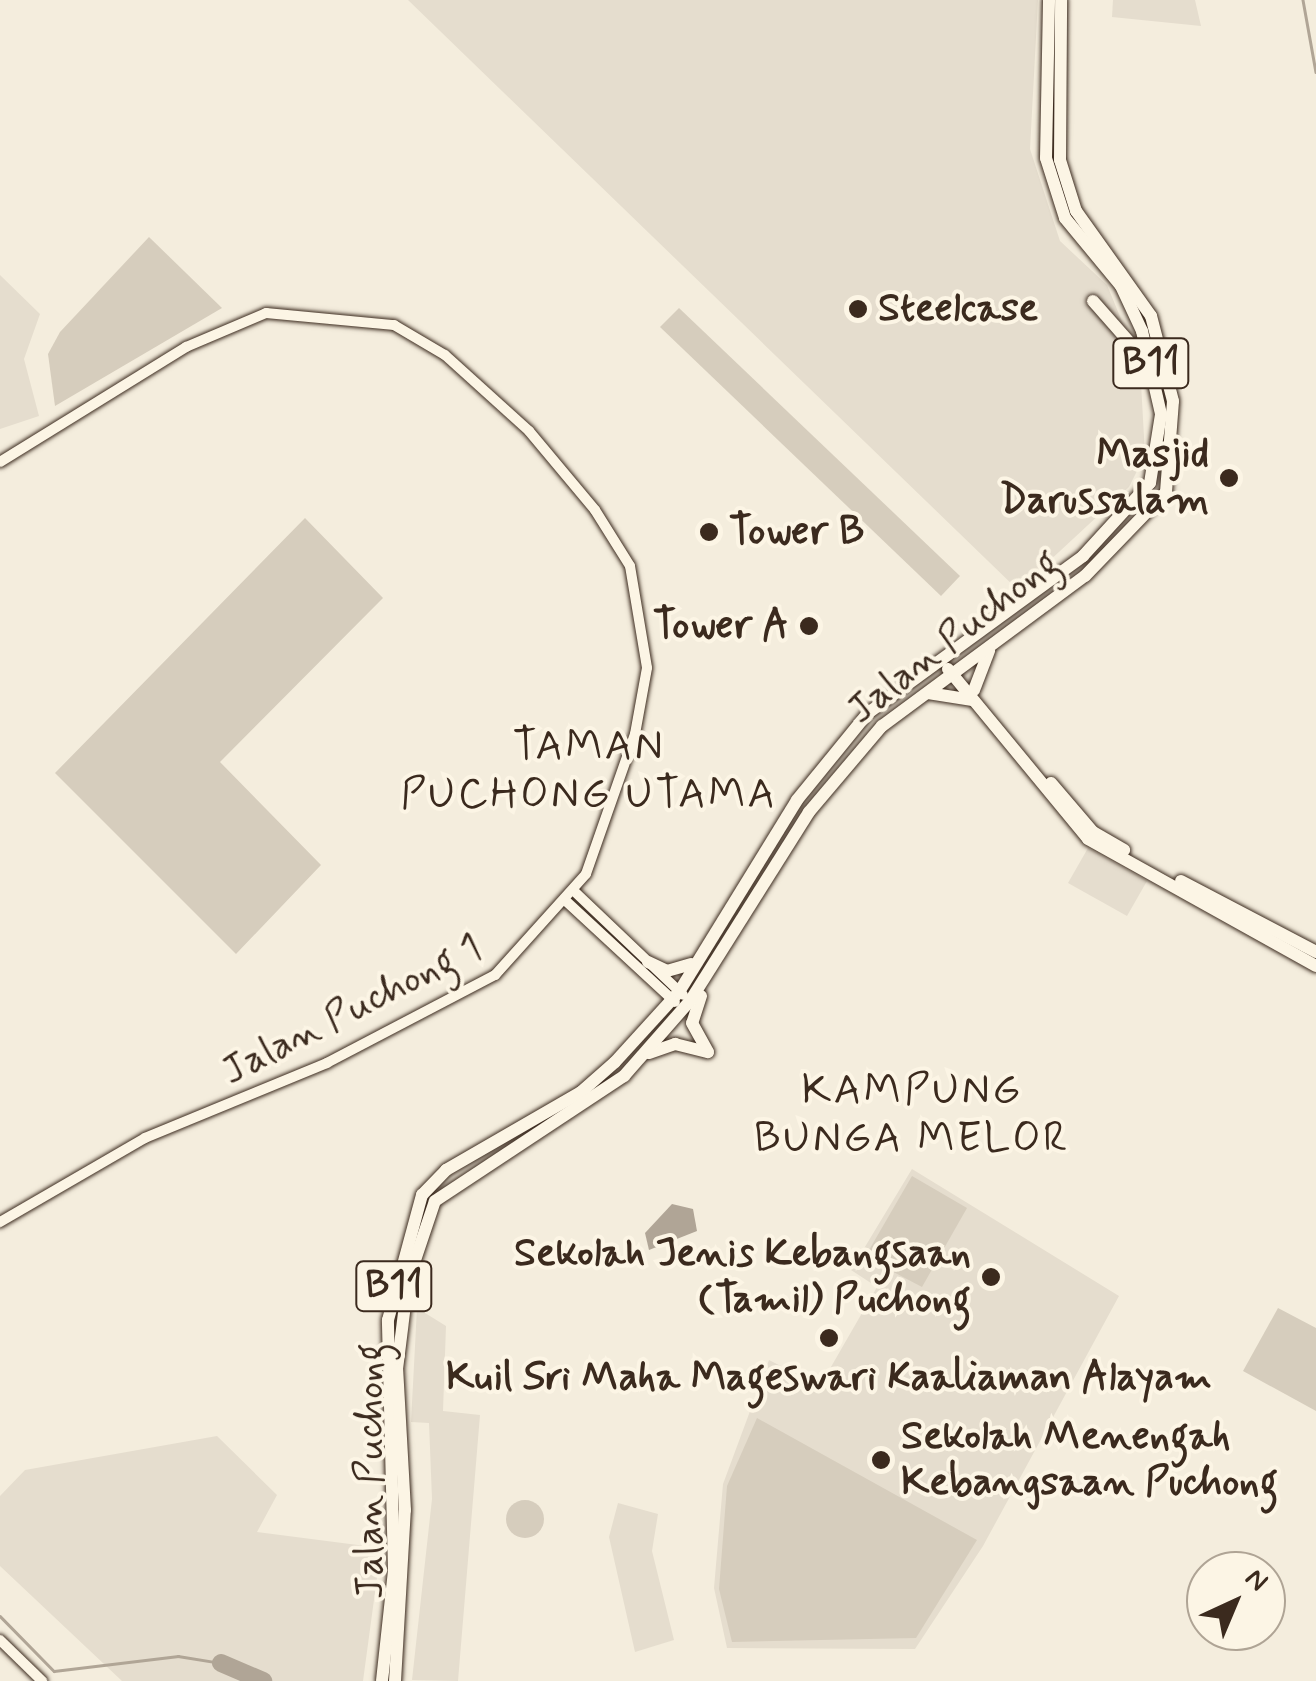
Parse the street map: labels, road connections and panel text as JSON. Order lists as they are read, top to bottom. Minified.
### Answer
{"streets":{"main road":["B11","Jalan Puchong"],"street":["Jalan Puchong 1"]},"districts":["TAMAN PUCHONG UTAMA","KAMPUNG BUNGA MELOR"],"places":["Steelcase","Masjid Darussalam","Tower B","Tower A","Sekolah Jenis Kebangsaan (Tamil) Puchong","Kuil Sri Maha Mageswari Kaaliaman Alayam","Sekolah Menengah Kebangsaan Puchong"],"north":"top right"}
